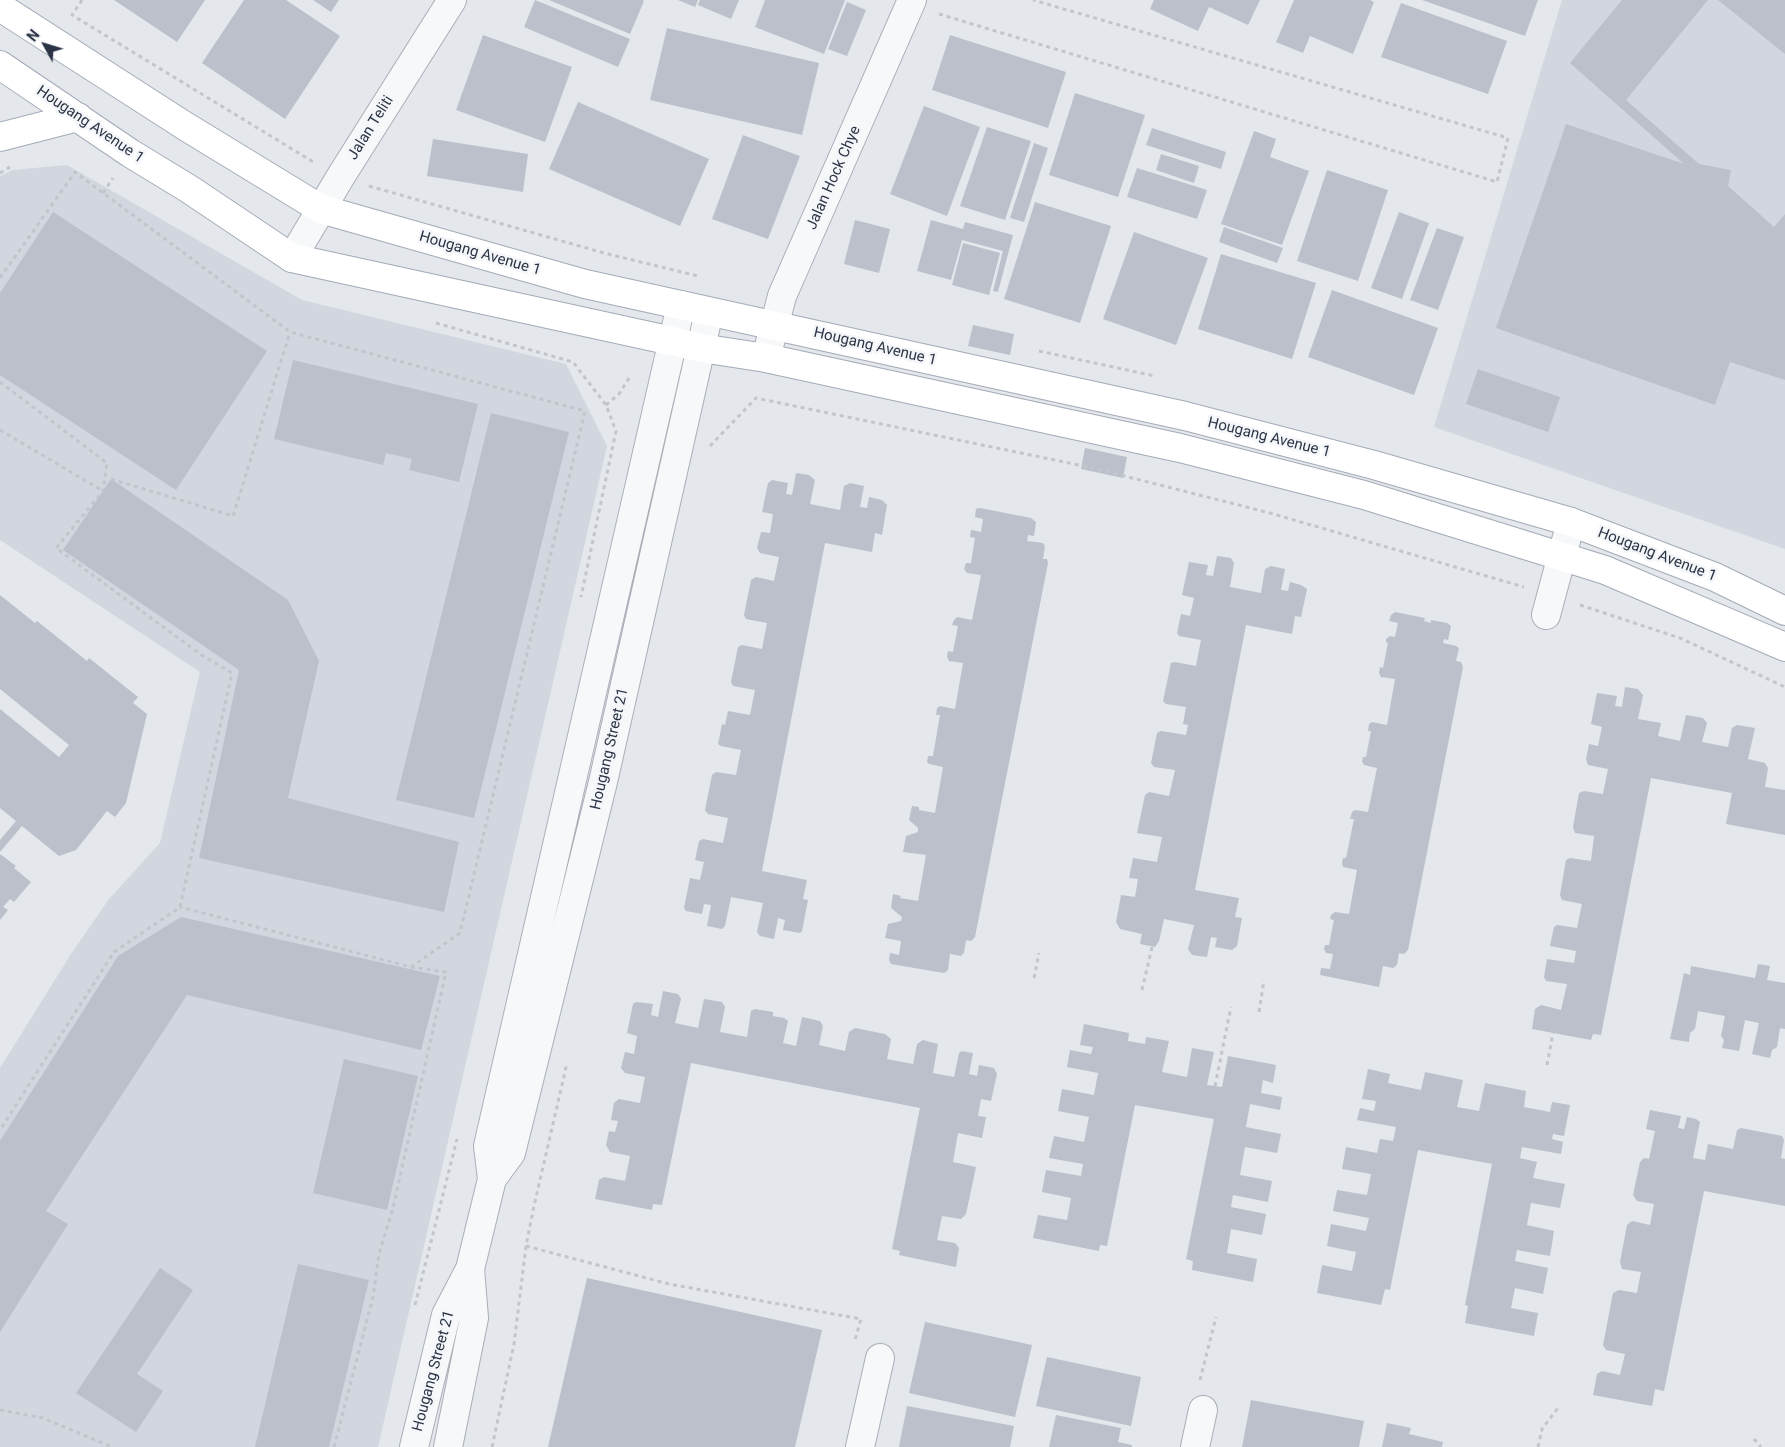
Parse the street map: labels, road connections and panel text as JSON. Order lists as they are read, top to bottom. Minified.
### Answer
{"streets":{"main road":["Hougang Avenue 1"],"street":["Jalan Teliti","Jalan Hock Chye","Hougang Street 21"]},"crossings":[["Hougang Avenue 1","Jalan Teliti"],["Hougang Avenue 1","Jalan Hock Chye"],["Hougang Avenue 1","Hougang Street 21"]],"north":"top left"}
